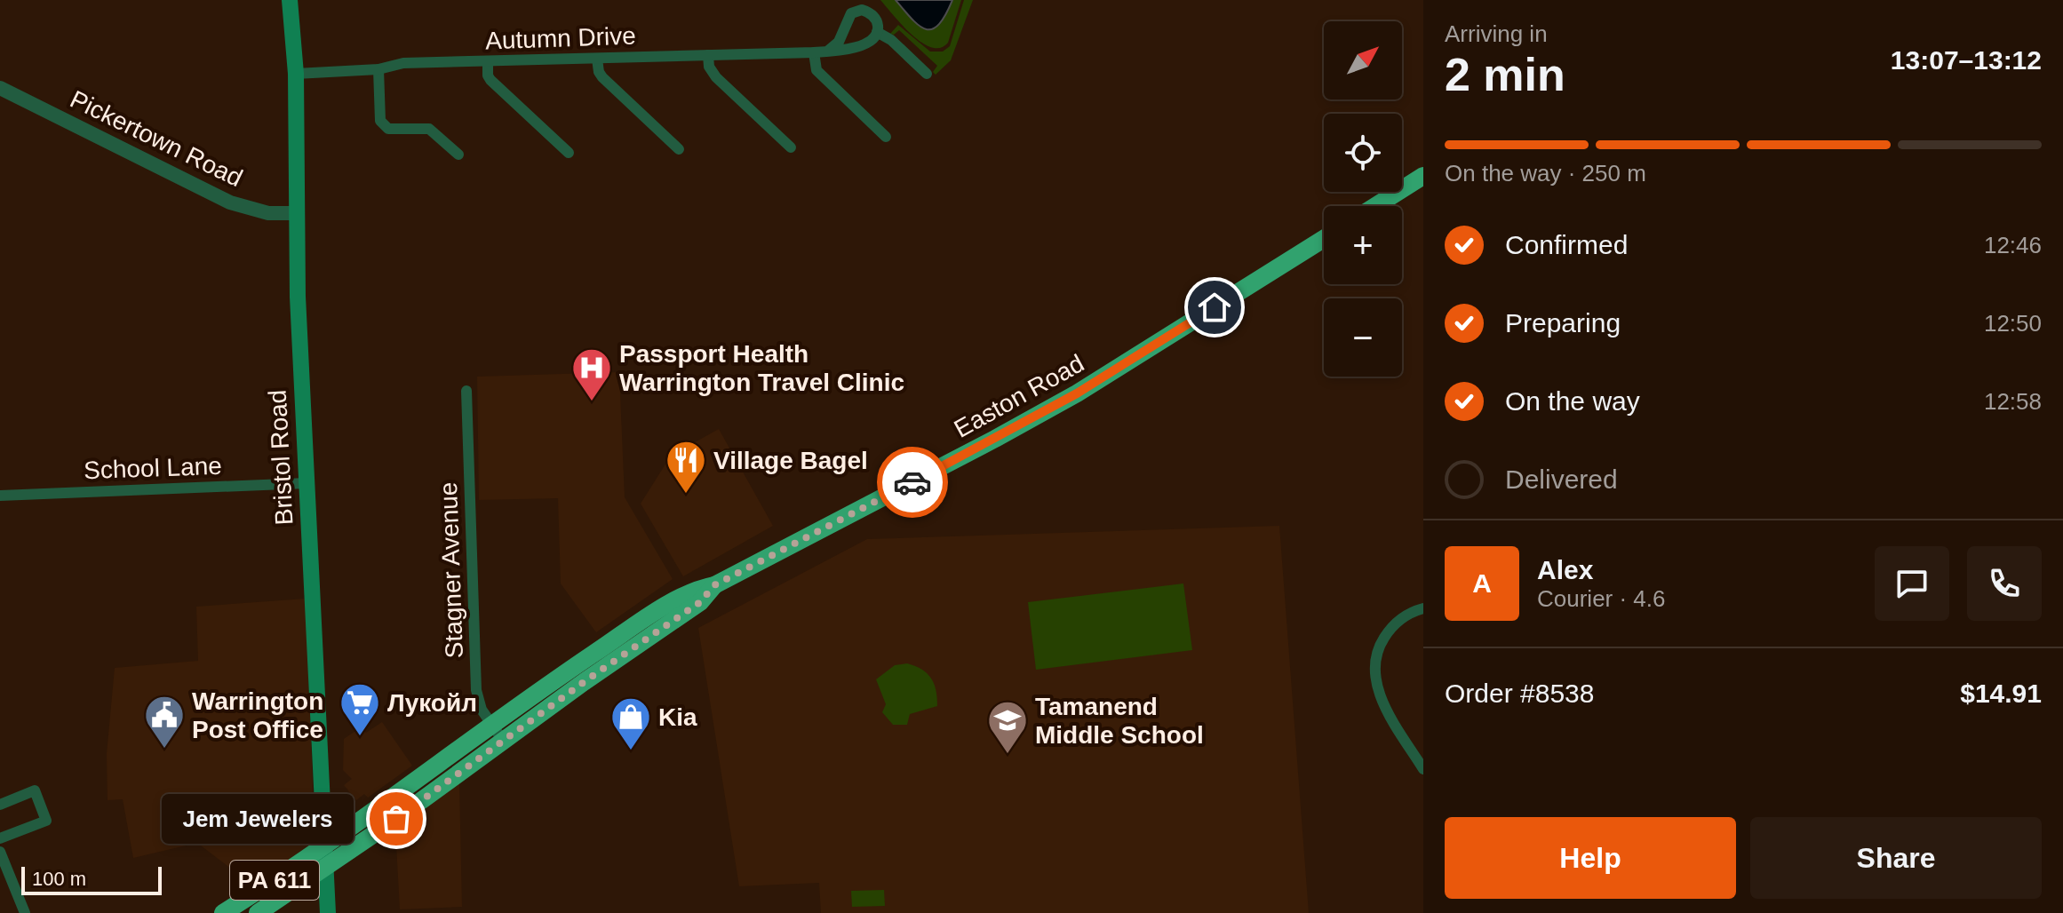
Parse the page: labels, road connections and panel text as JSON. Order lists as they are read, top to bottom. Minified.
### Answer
{"streets":{"highway":["Easton Road","PA 611"],"main road":["Bristol Road"],"street":["Autumn Drive","Pickertown Road","School Lane","Stagner Avenue"]},"crossings":[["Autumn Drive","Bristol Road"],["Pickertown Road","Bristol Road"],["Easton Road","Bristol Road"],["Easton Road","Stagner Avenue"],["Bristol Road","School Lane"]],"places":{"hospital":["Passport Health Warrington Travel Clinic"],"restaurant":["Village Bagel"],"supermarket":["Лукойл"],"public building":["Warrington Post Office"],"shop":["Kia"],"school or university":["Tamanend Middle School"],"other":["Jem Jewelers"]},"scale_bar":"100 m","north":"top right","page":{"heading":["2 min","Arriving in","13:07–13:12"],"panel":["Alex","Courier · 4.6","Order #8538","$14.91"],"map_buttons":["+","−"],"bar":"On the way · 250 m","list":[["Confirmed","12:46"],["Preparing","12:50"],["On the way","12:58"],"Delivered"],"round":"A","bubble":"Jem Jewelers","buttons":["Help","Share"],"scale":"100 m"}}
